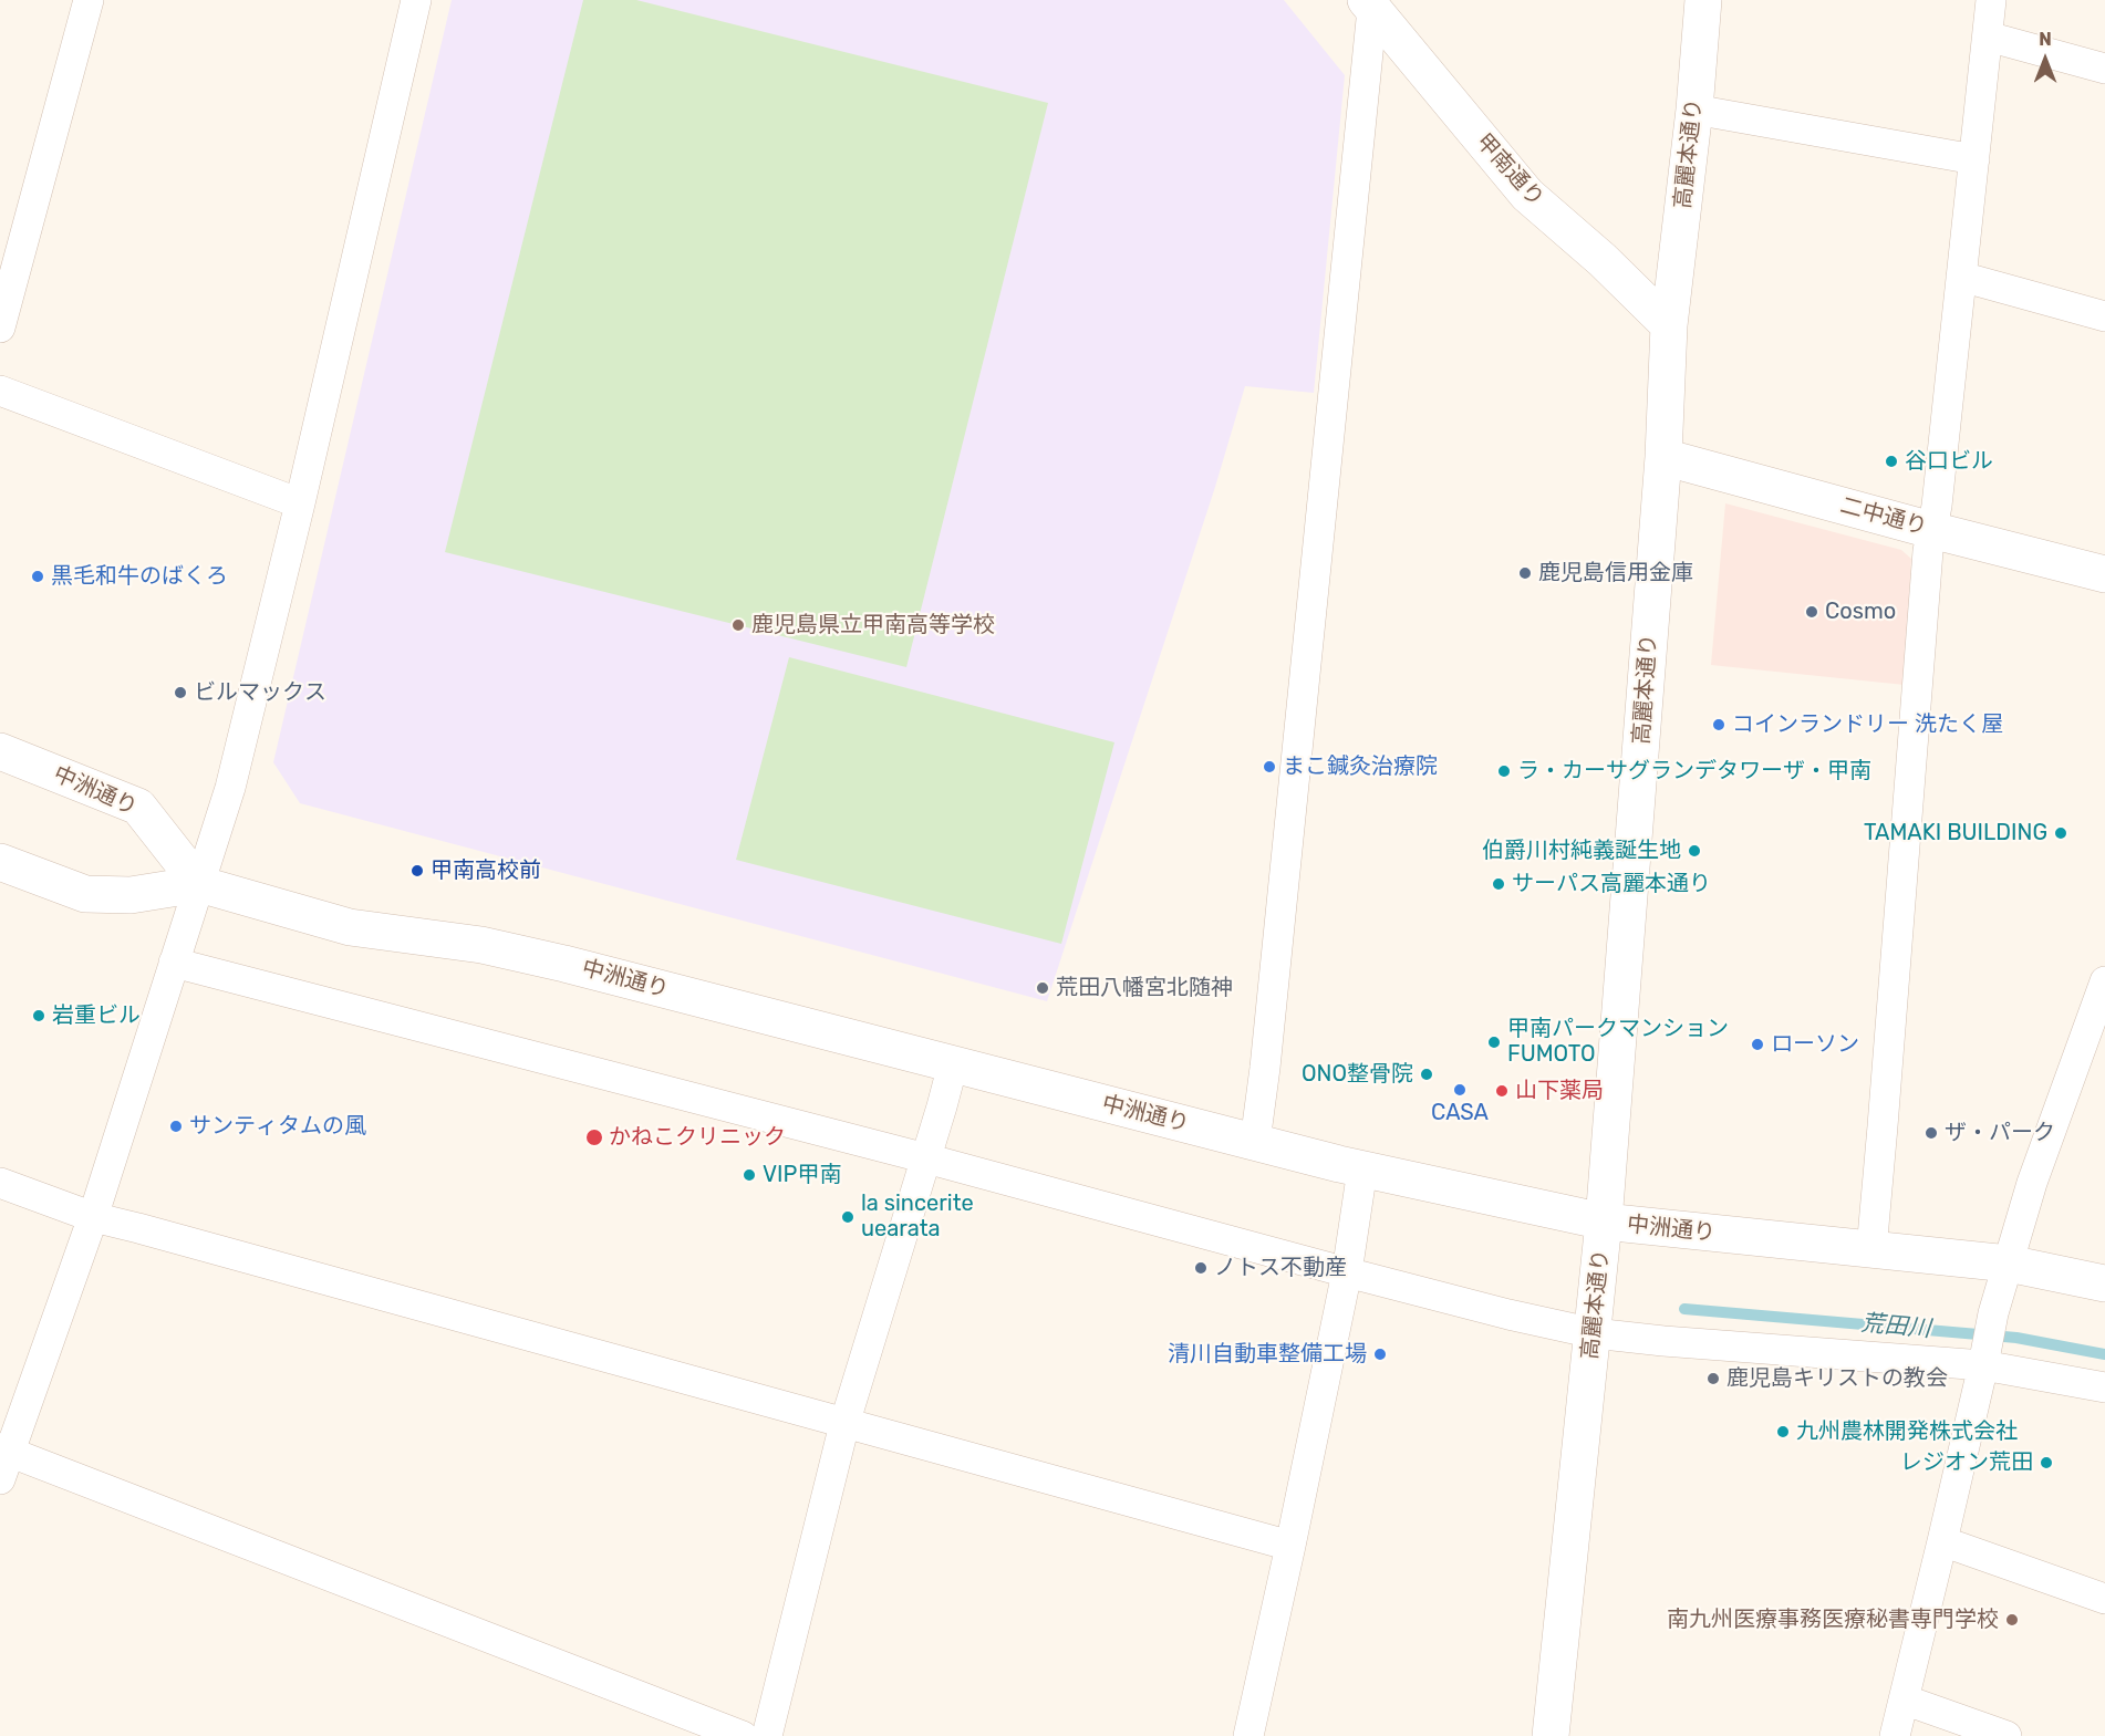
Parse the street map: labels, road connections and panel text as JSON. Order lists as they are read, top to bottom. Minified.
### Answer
{"streets":{"street":["高麗本通り","甲南通り","二中通り","中洲通り"]},"crossings":[["高麗本通り","甲南通り"],["高麗本通り","二中通り"],["高麗本通り","中洲通り"]],"water":["荒田川"],"places":["谷口ビル","鹿児島信用金庫","黒毛和牛のばくろ","Cosmo","鹿児島県立甲南高等学校","ビルマックス","コインランドリー 洗たく屋","まこ鍼灸治療院","ラ・カーサグランデタワーザ・甲南","TAMAKI BUILDING","伯爵川村純義誕生地","甲南高校前","サーパス高麗本通り","荒田八幡宮北随神","岩重ビル","甲南パークマンション FUMOTO","ローソン","ONO整骨院","CASA","山下薬局","サンティタムの風","ザ・パーク","かねこクリニック","VIP甲南","la sincerite uearata","ノトス不動産","清川自動車整備工場","鹿児島キリストの教会","九州農林開発株式会社","レジオン荒田","南九州医療事務医療秘書専門学校"],"north":"top"}
